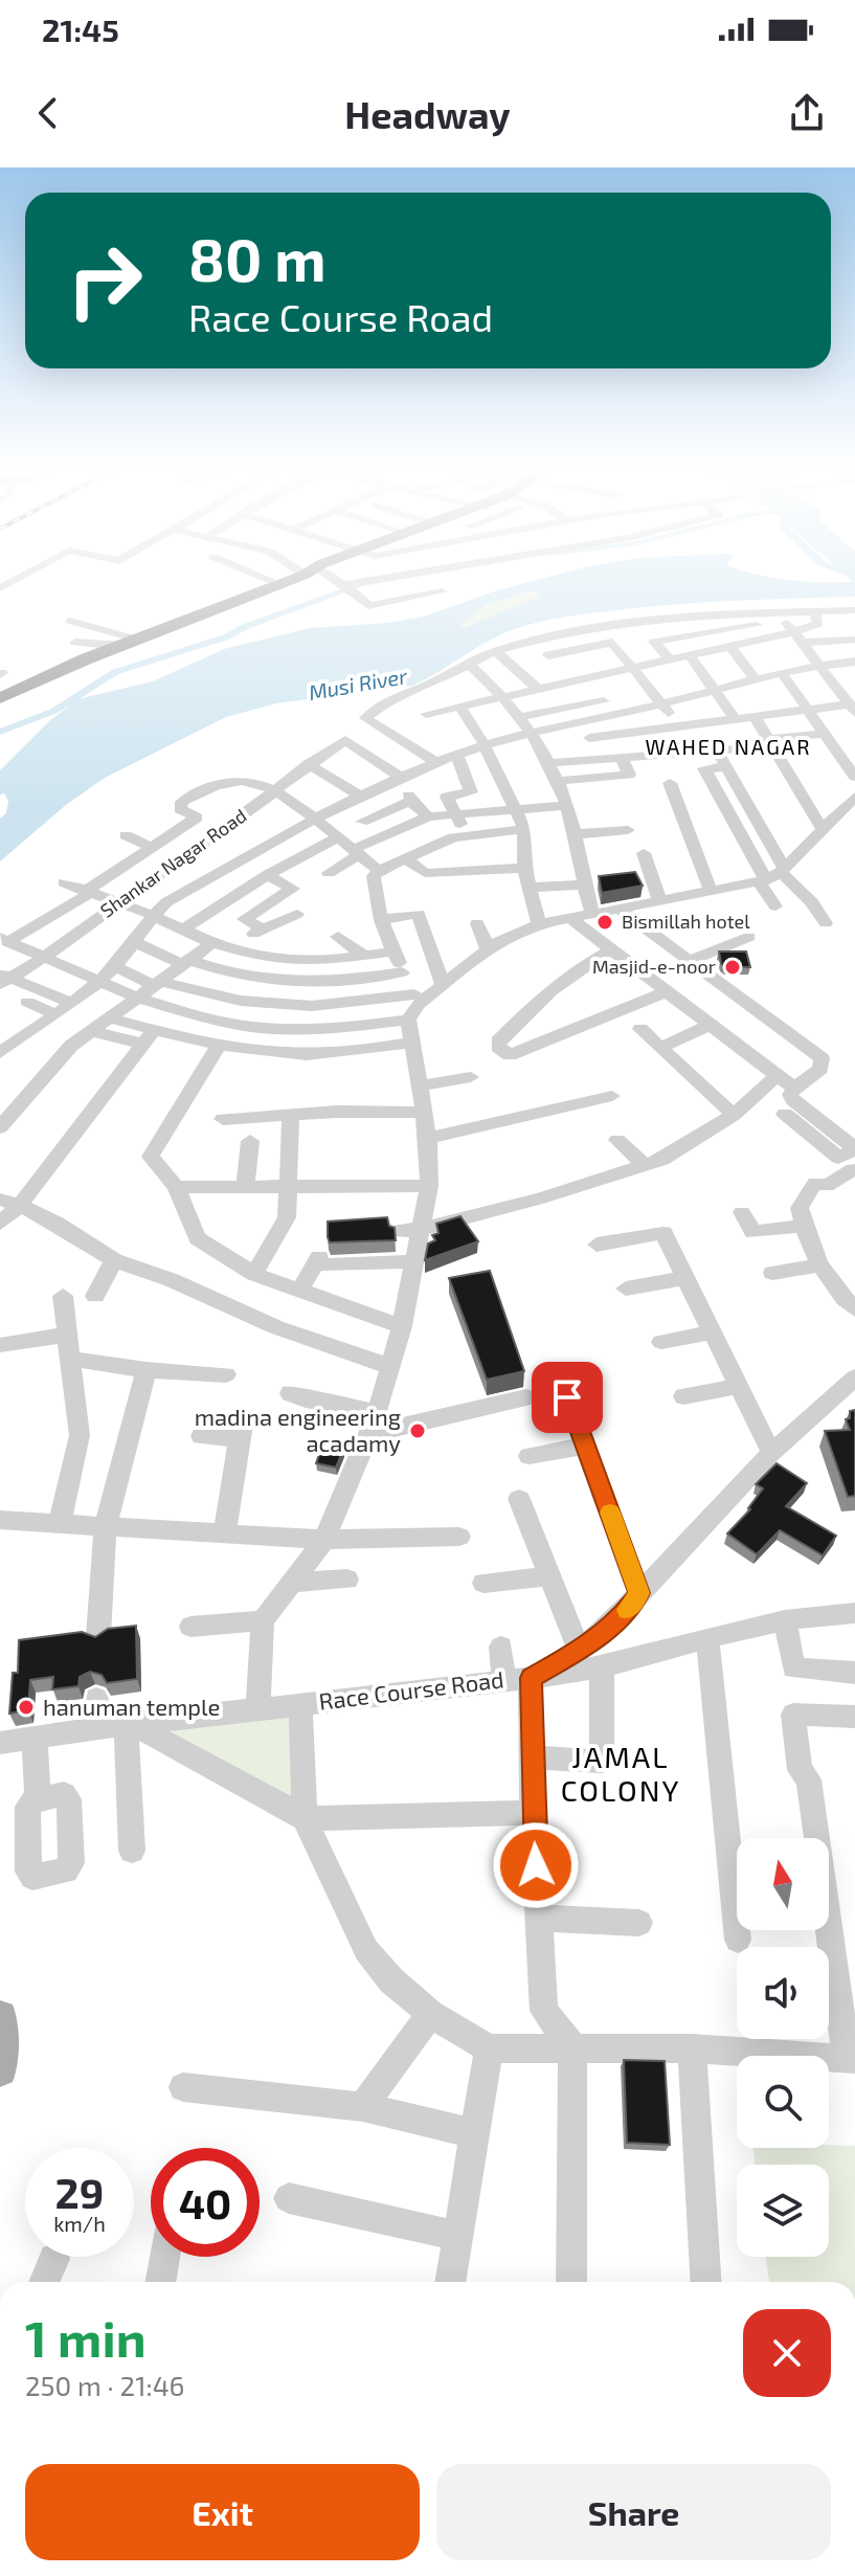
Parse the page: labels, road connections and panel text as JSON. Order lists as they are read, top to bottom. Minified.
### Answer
{"streets":{"street":["Shankar Nagar Road","Race Course Road"]},"districts":["WAHED NAGAR","JAMAL COLONY"],"water":["Musi River"],"places":["Bismillah hotel","Masjid-e-noor","madina engineering acadamy","hanuman temple"],"north":"top","page":{"status":"21:45","header":"Headway","turn":["80 m","Race Course Road"],"speed":"29 km/h","limit":"40","heading":["1 min","250 m · 21:46"],"buttons":["Exit","Share"]}}
